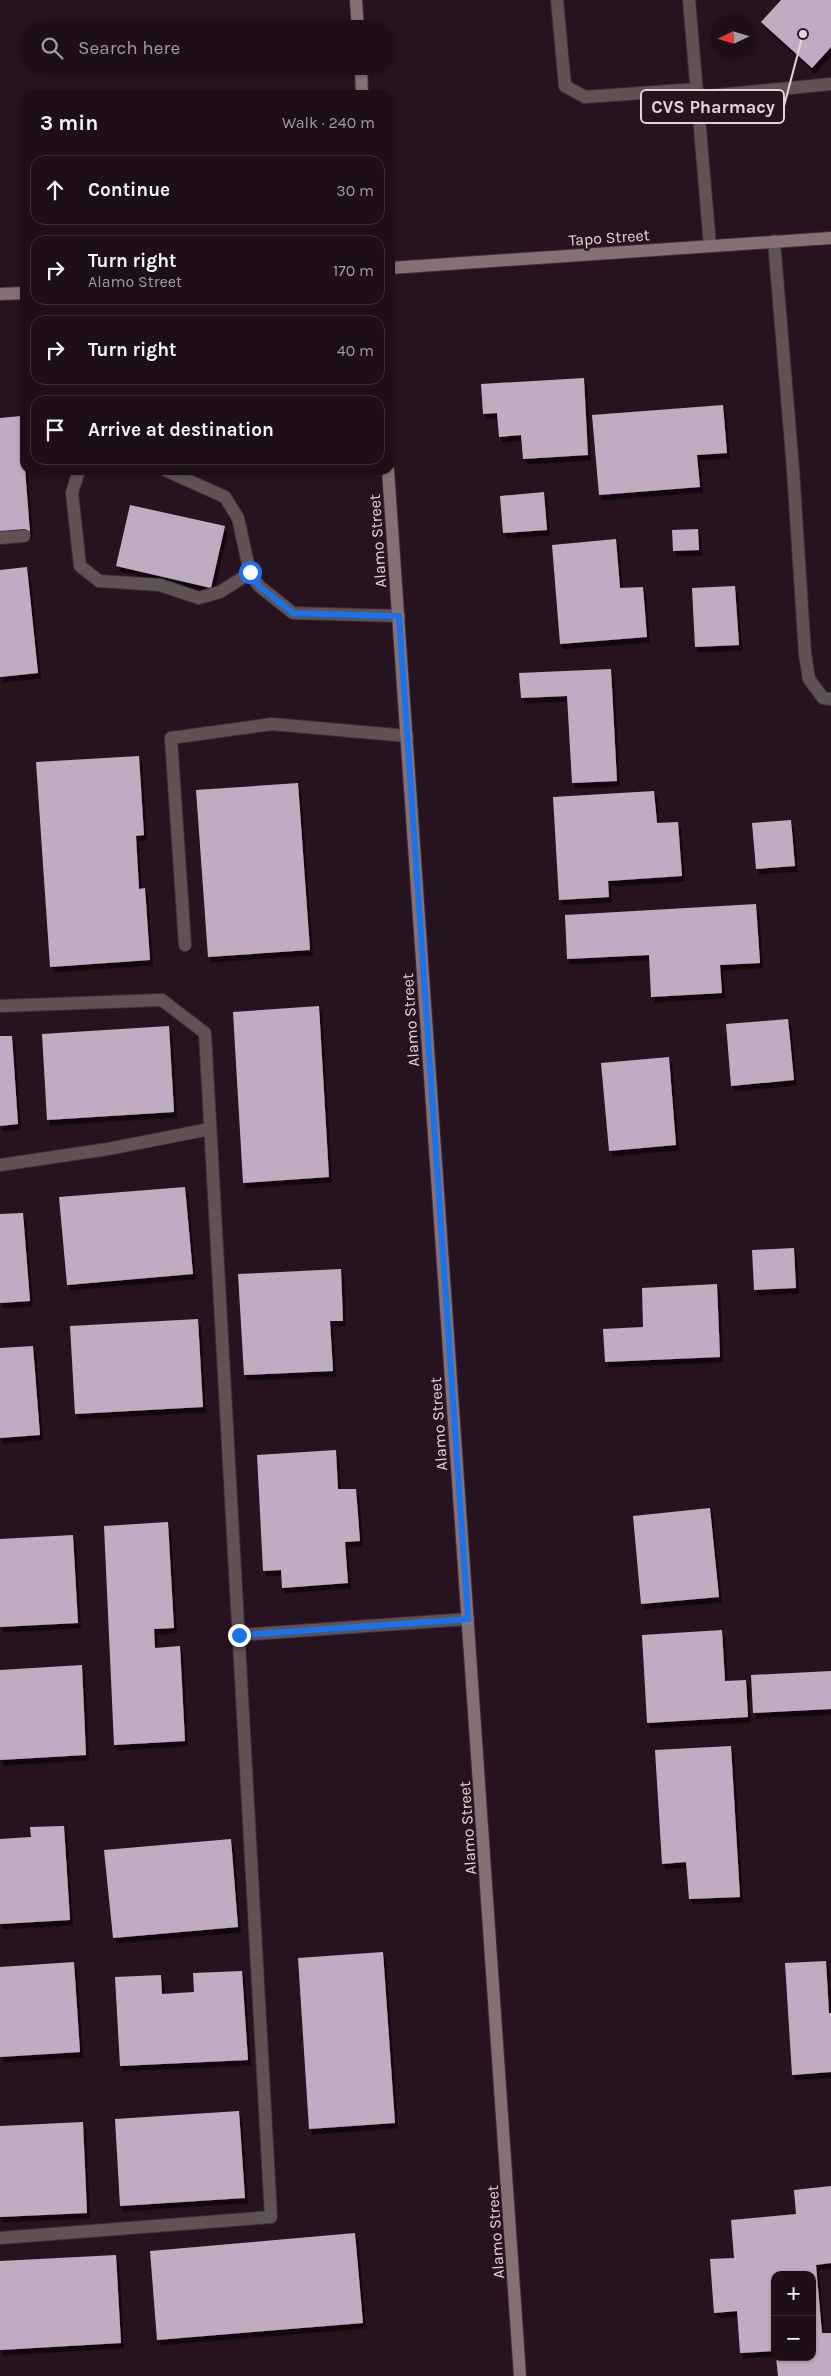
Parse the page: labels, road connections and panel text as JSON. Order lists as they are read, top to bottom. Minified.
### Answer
{"streets":{"main road":["Tapo Street","Alamo Street"]},"places":["CVS Pharmacy"],"north":"left","page":{"search":"Search here","heading":["3 min","Walk · 240 m"],"list":[["Continue","30 m"],["Turn right","Alamo Street","170 m"],["Turn right","40 m"],"Arrive at destination"],"map_buttons":["+","−"]}}
